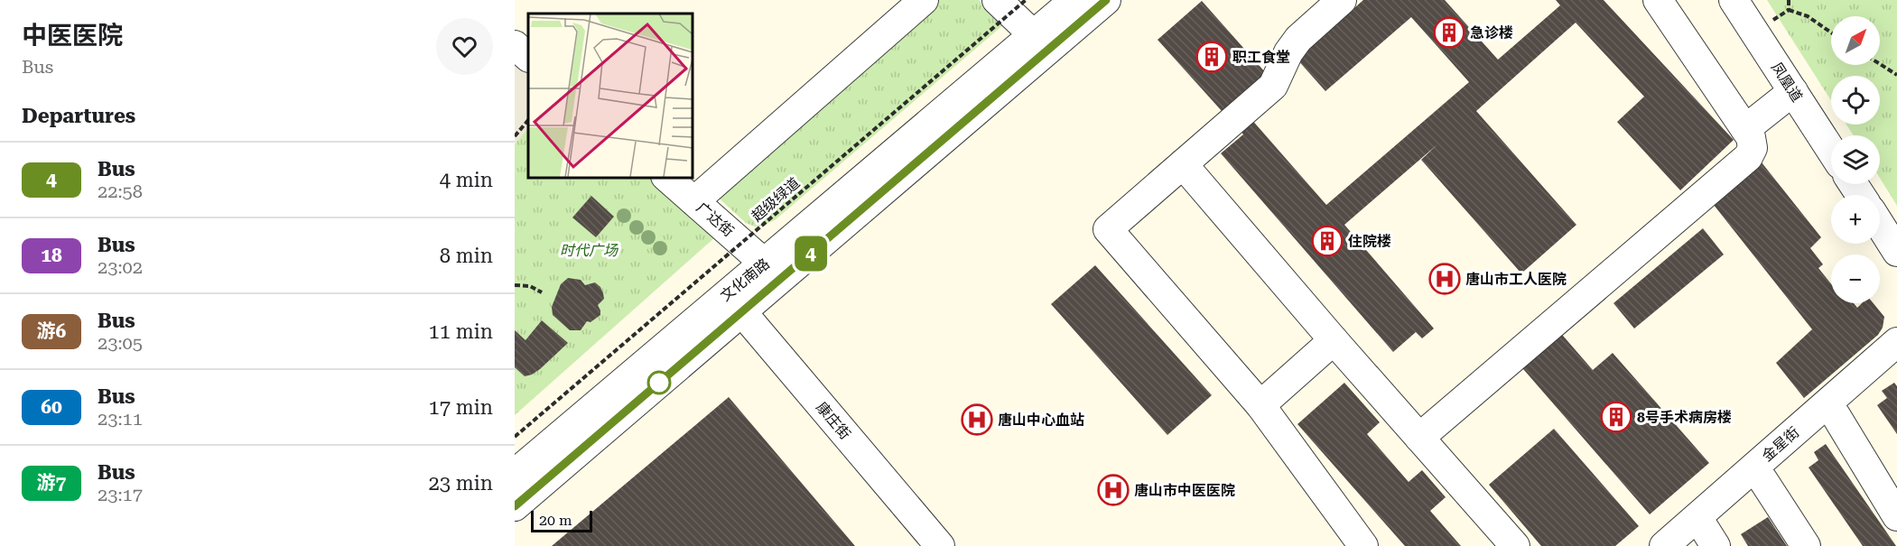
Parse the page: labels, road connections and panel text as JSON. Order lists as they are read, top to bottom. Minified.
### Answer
{"streets":{"street":["凤凰道","广达街","文化南路","康庄街","金星街"],"path":["超级绿道"]},"crossings":[["广达街","文化南路"],["文化南路","康庄街"]],"parks":["时代广场"],"places":{"building":["急诊楼","职工食堂","住院楼","8号手术病房楼"],"hospital":["唐山市工人医院","唐山中心血站","唐山市中医医院"]},"lines":["bus line 4"],"scale_bar":"20 m","north":"top right","page":{"heading":[["中医医院","Bus"],"Departures"],"on_map":"4","map_buttons":["+","−"],"list":[{"mark":"4","name":"Bus","note":"22:58","value":"4 min"},{"mark":"18","name":"Bus","note":"23:02","value":"8 min"},{"mark":"游6","name":"Bus","note":"23:05","value":"11 min"},{"mark":"60","name":"Bus","note":"23:11","value":"17 min"},{"mark":"游7","name":"Bus","note":"23:17","value":"23 min"}],"scale":"20 m"}}
